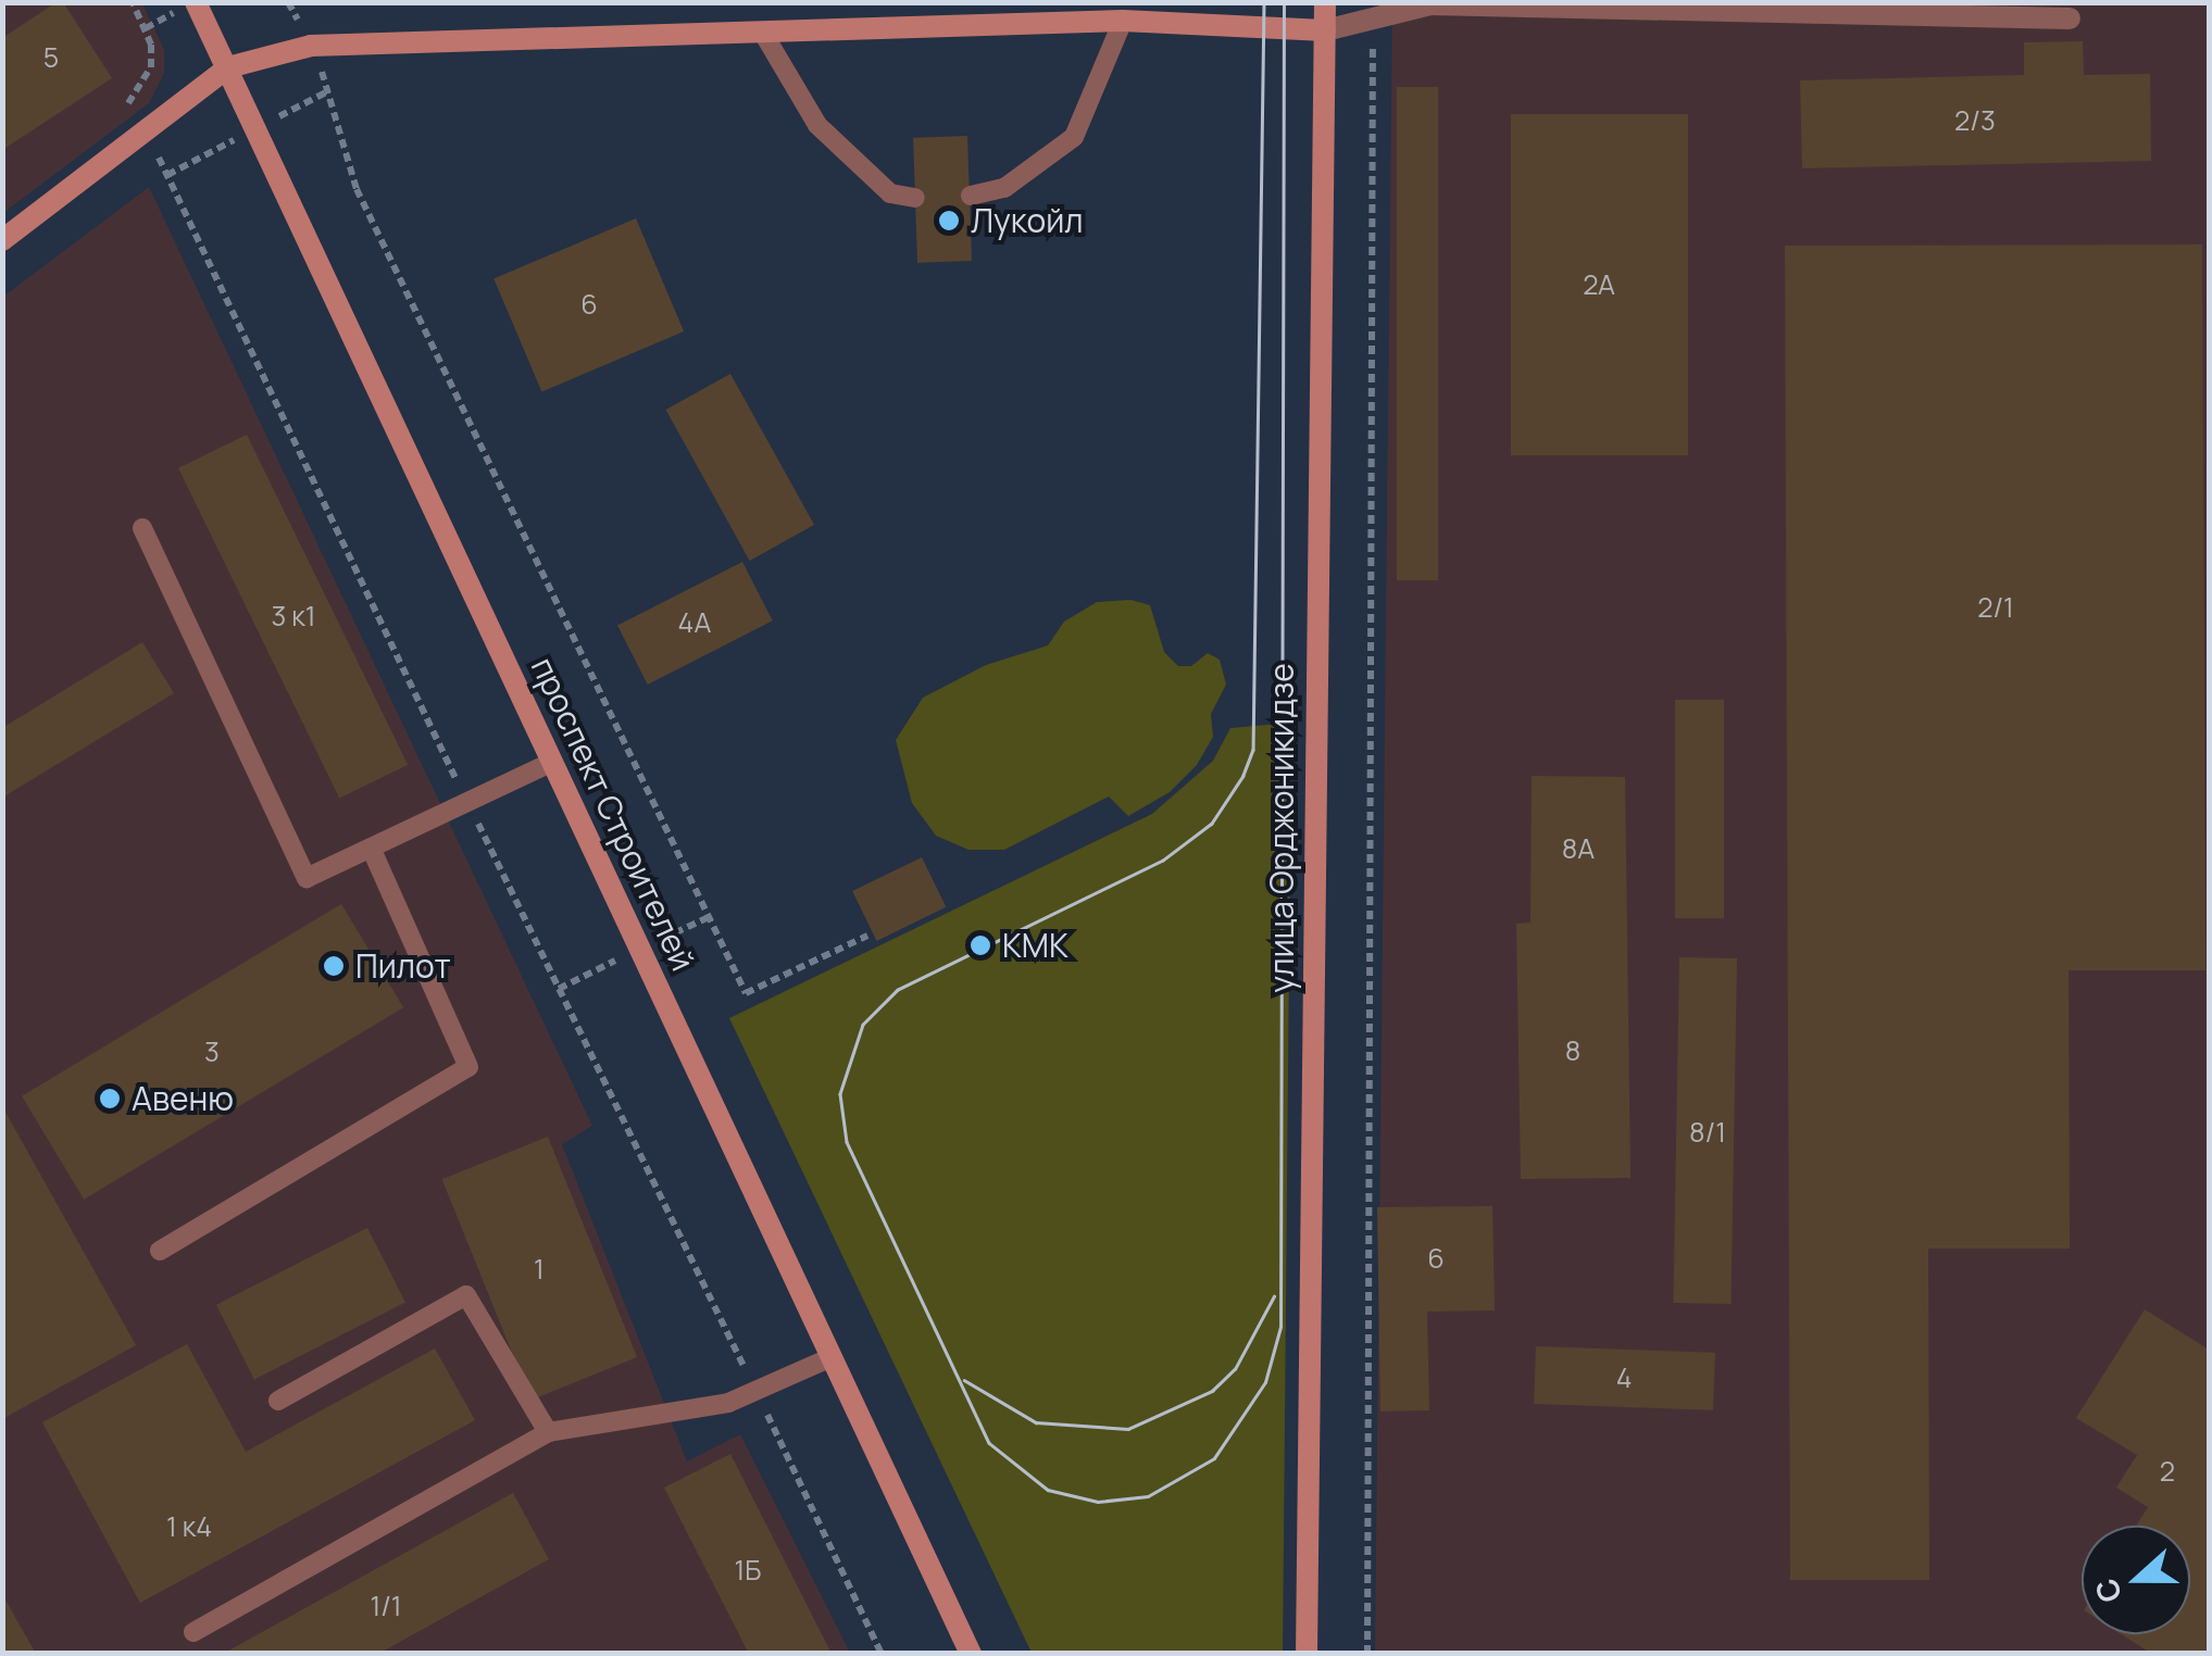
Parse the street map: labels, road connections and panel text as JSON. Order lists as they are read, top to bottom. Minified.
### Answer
{"streets":{"street":["проспект Строителей","улица Орджоникидзе"]},"places":["Лукойл","КМК","Пилот","Авеню"],"house_numbers":["5","2/3","2А","6","2/1","3 к1","4А","8А","8","3","8/1","6","1","4","2","1 к4","1Б","1/1"],"north":"left"}
